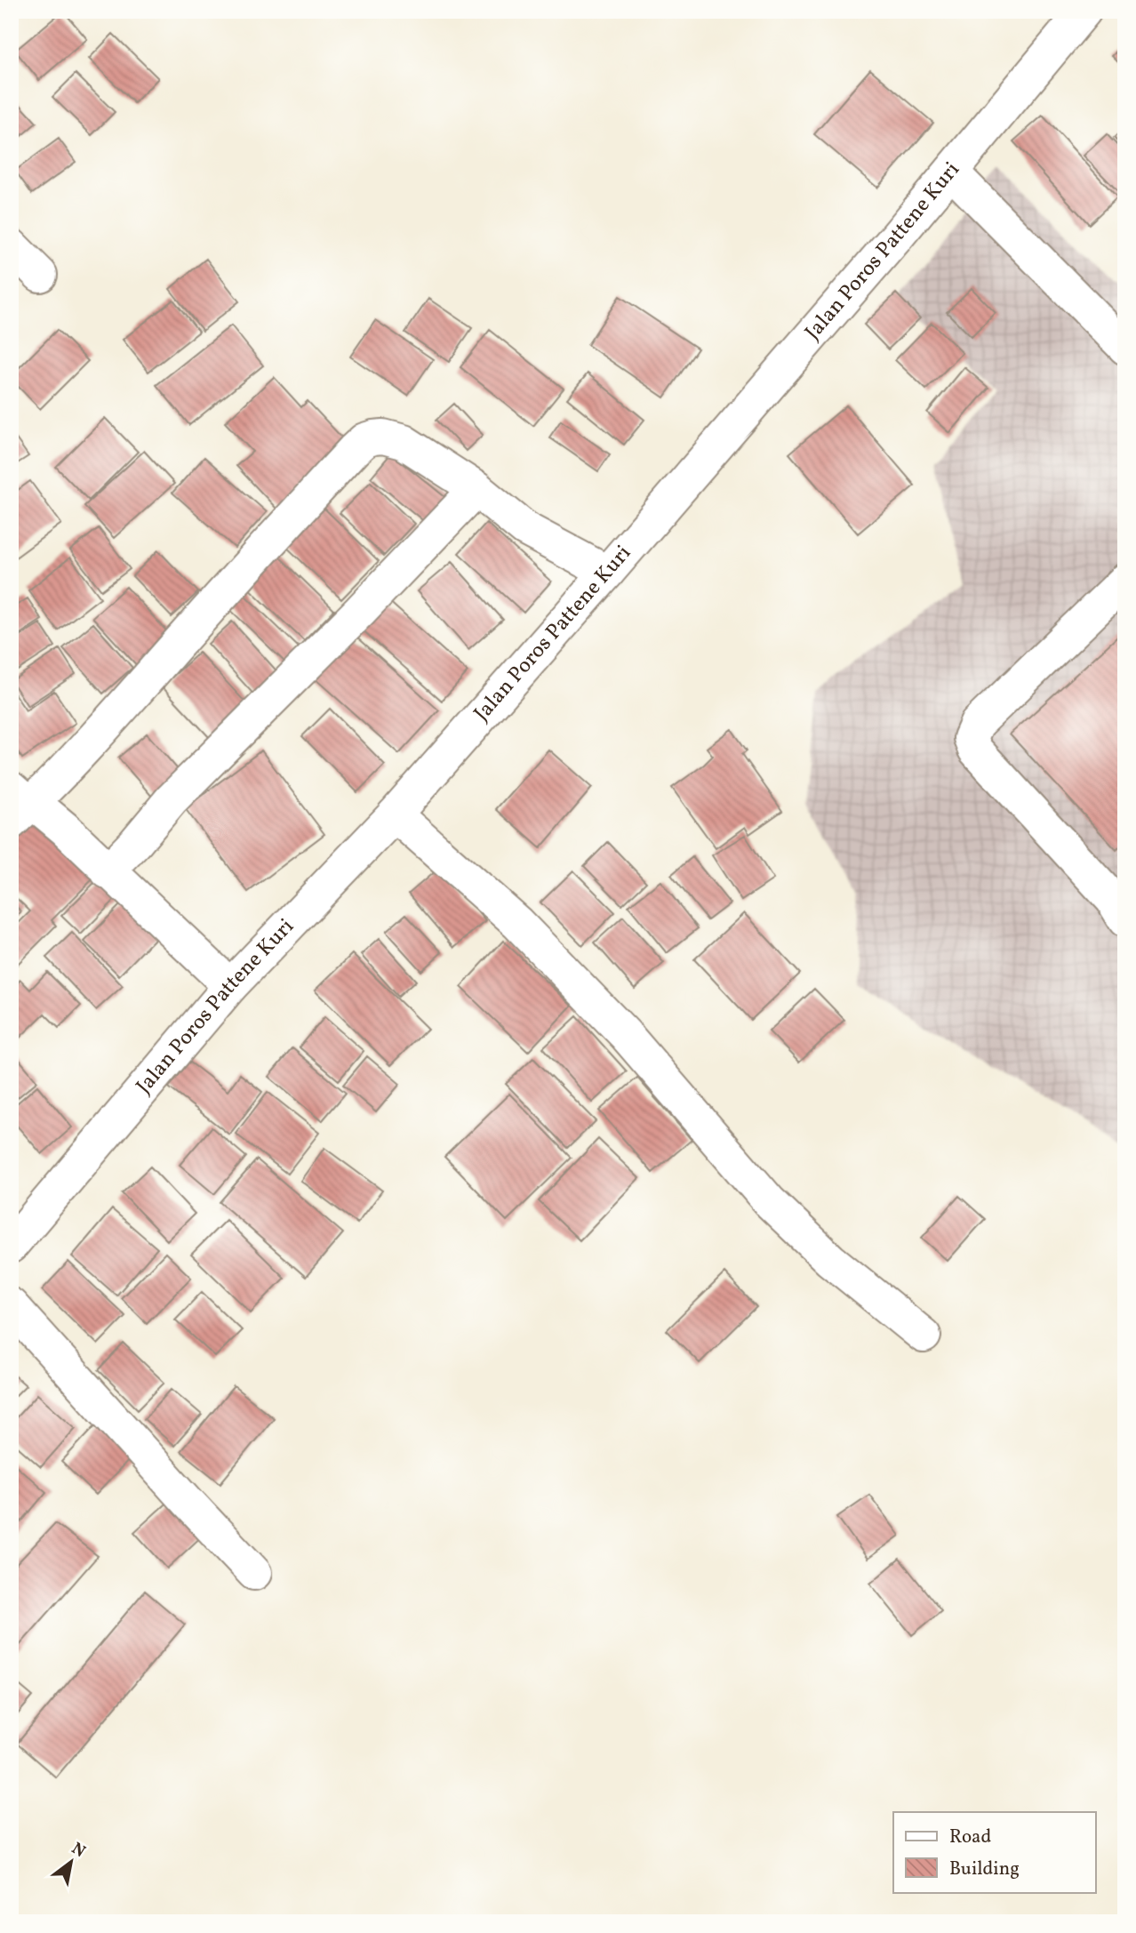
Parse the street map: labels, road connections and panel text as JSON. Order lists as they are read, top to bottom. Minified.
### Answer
{"streets":{"street":["Jalan Poros Pattene Kuri"]},"legend":["Road","Building"],"north":"top right"}
